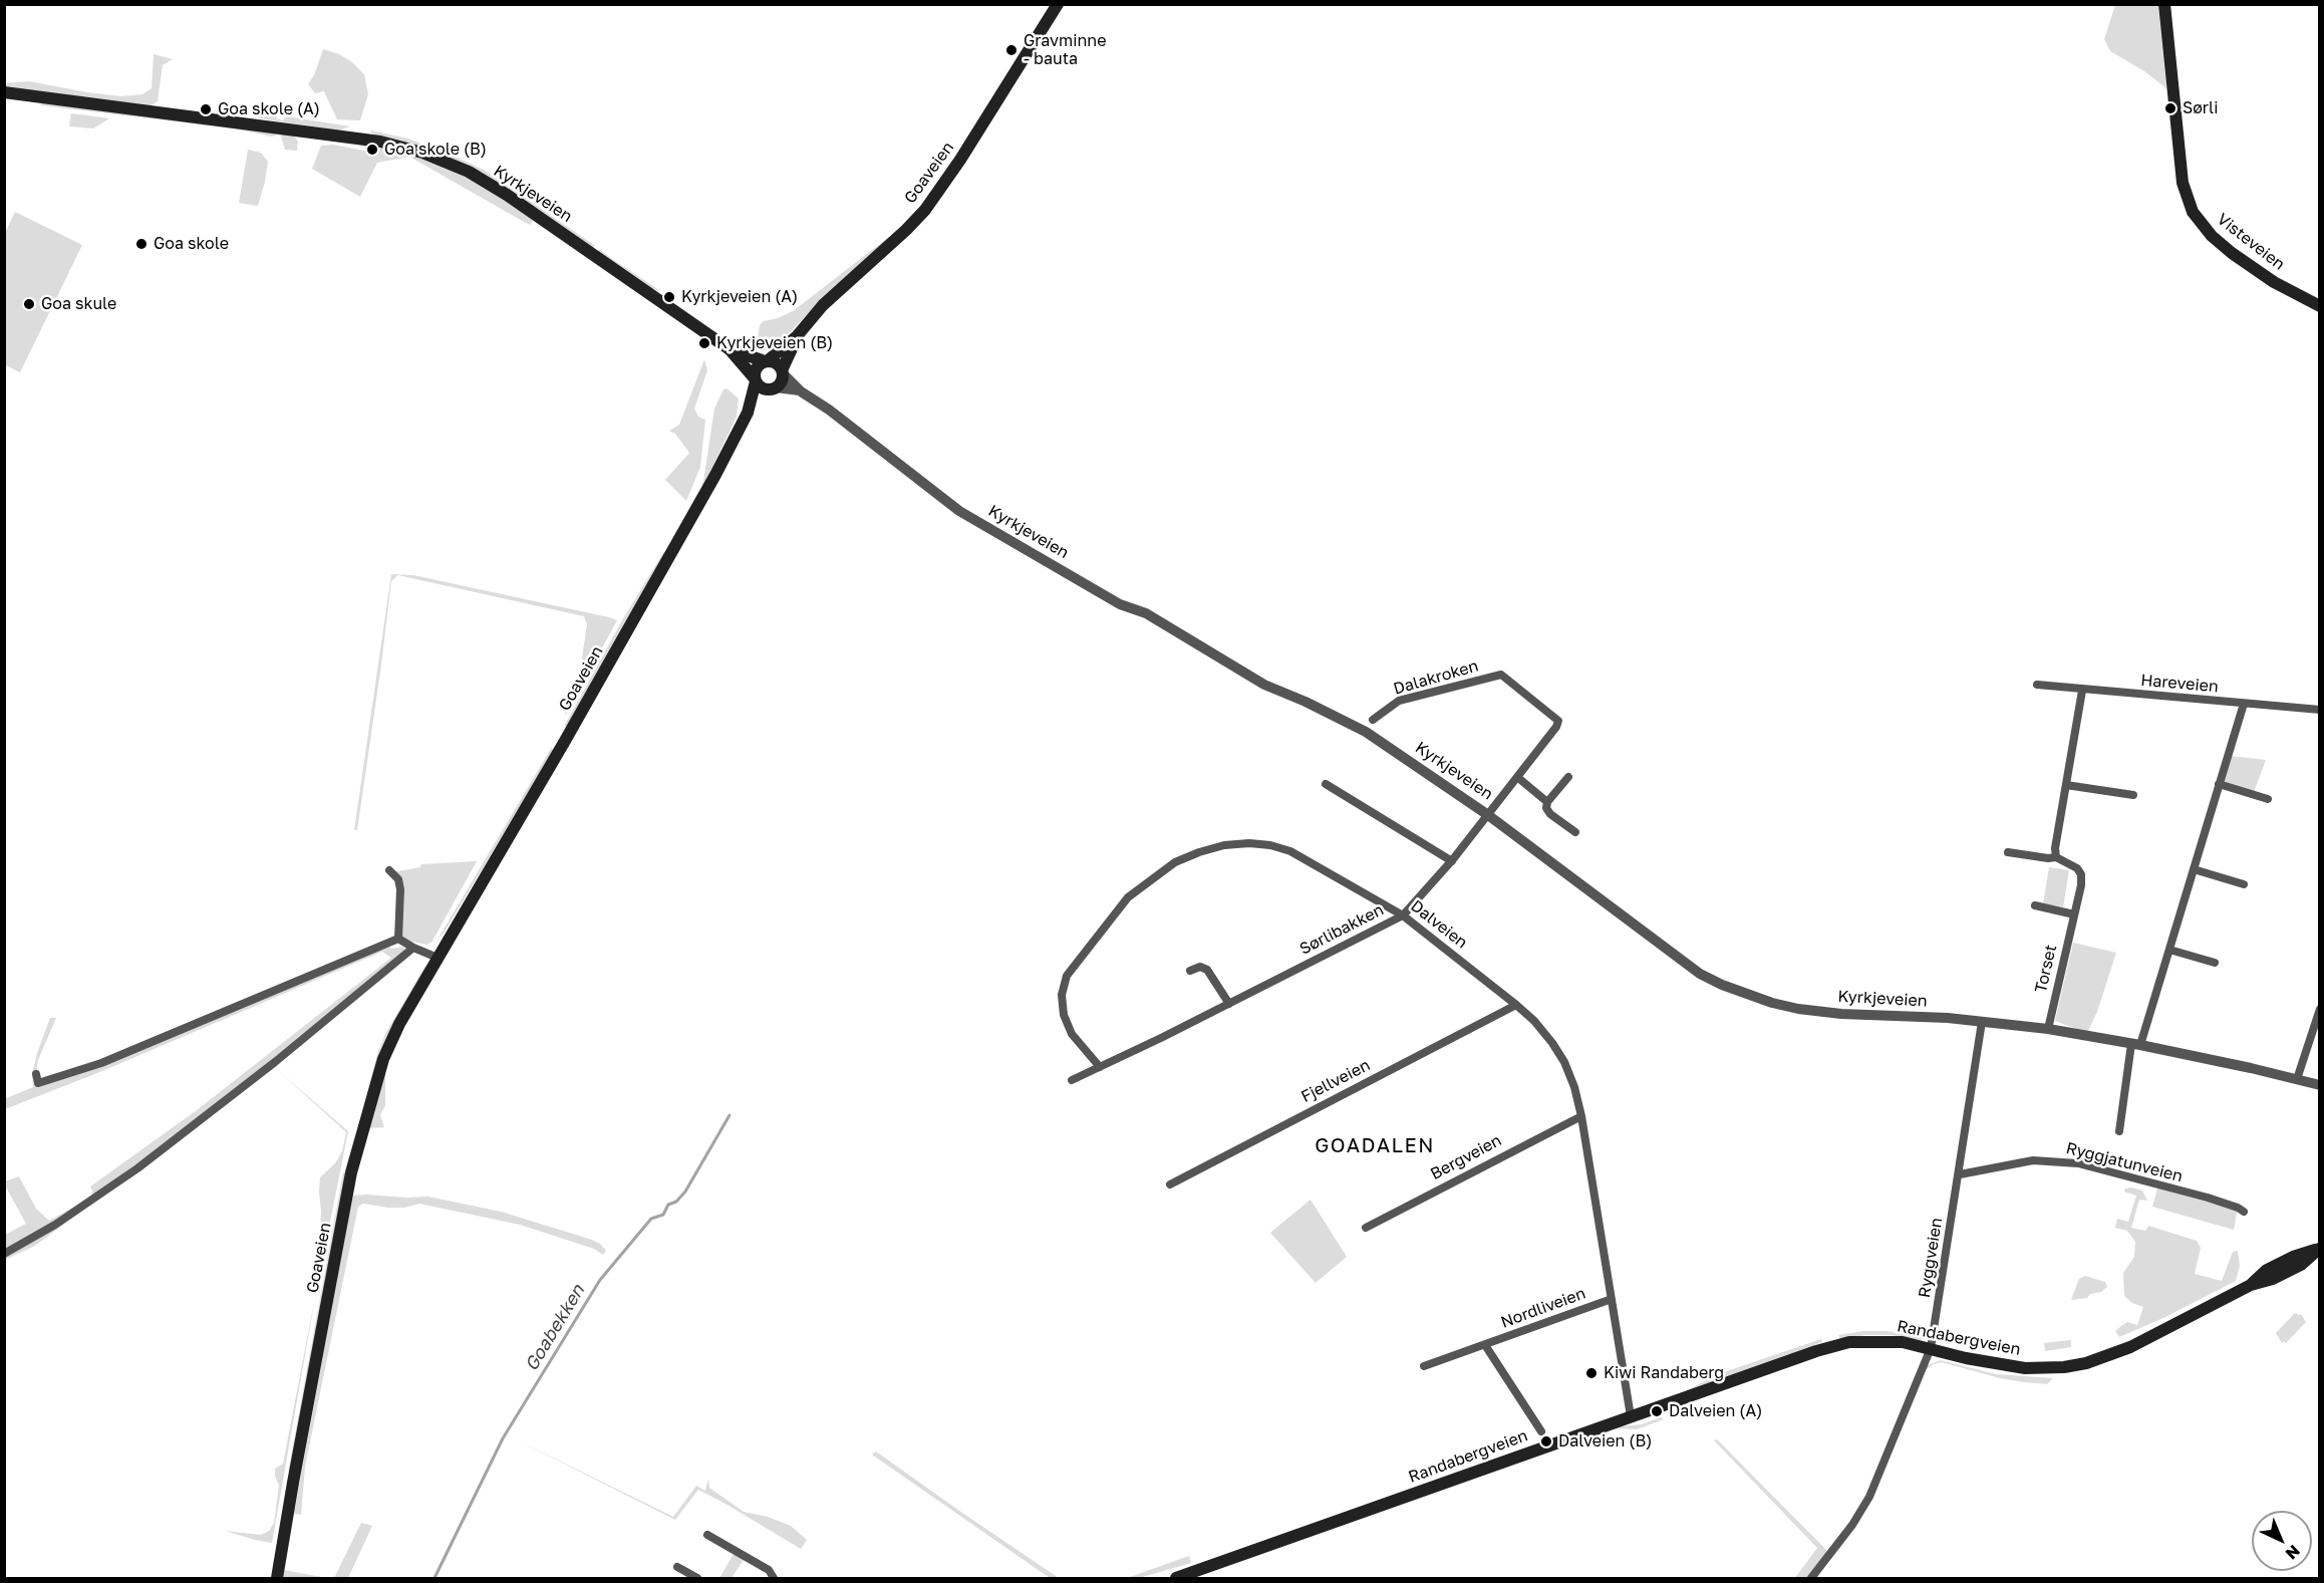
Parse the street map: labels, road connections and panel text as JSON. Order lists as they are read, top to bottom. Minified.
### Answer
{"streets":{"main road":["Goaveien","Kyrkjeveien","Visteveien","Randabergveien"],"street":["Dalakroken","Hareveien","Dalveien","Sørlibakken","Torset","Fjellveien","Bergveien","Ryggjatunveien","Ryggveien","Nordliveien"]},"crossings":[["Goaveien","Kyrkjeveien"],["Kyrkjeveien","Dalakroken"],["Kyrkjeveien","Sørlibakken"],["Kyrkjeveien","Torset"],["Kyrkjeveien","Ryggveien"],["Dalakroken","Sørlibakken"],["Dalveien","Sørlibakken"],["Dalveien","Fjellveien"],["Dalveien","Bergveien"],["Dalveien","Nordliveien"],["Dalveien","Randabergveien"],["Ryggjatunveien","Ryggveien"],["Ryggveien","Randabergveien"]],"districts":["GOADALEN"],"water":["Goabekken"],"places":["Gravminne - bauta","Sørli","Goa skole (A)","Goa skole (B)","Goa skole","Kyrkjeveien (A)","Goa skule","Kyrkjeveien (B)","Kiwi Randaberg","Dalveien (A)","Dalveien (B)"],"north":"bottom right"}
